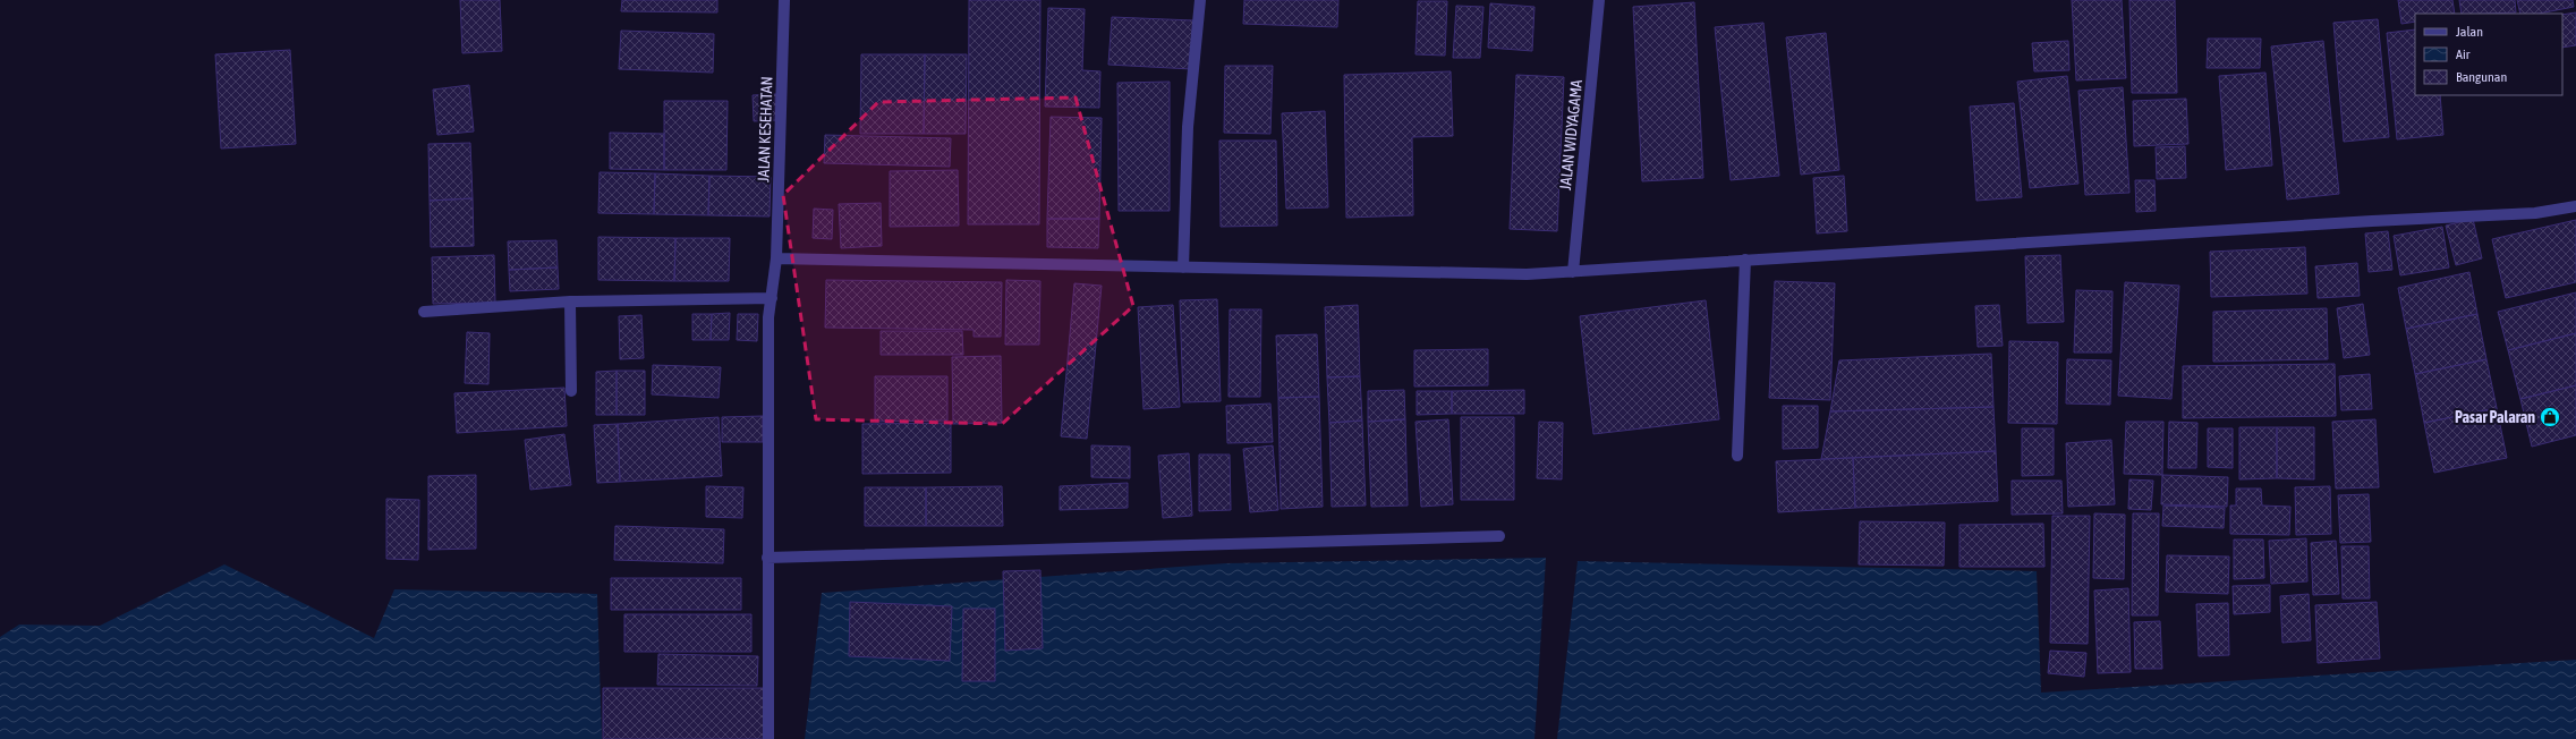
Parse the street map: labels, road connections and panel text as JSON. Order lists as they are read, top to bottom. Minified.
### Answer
{"streets":{"street":["JALAN KESEHATAN","JALAN WIDYAGAMA"]},"places":{"shop":["Pasar Palaran"]},"legend":["Jalan","Air","Bangunan"]}
